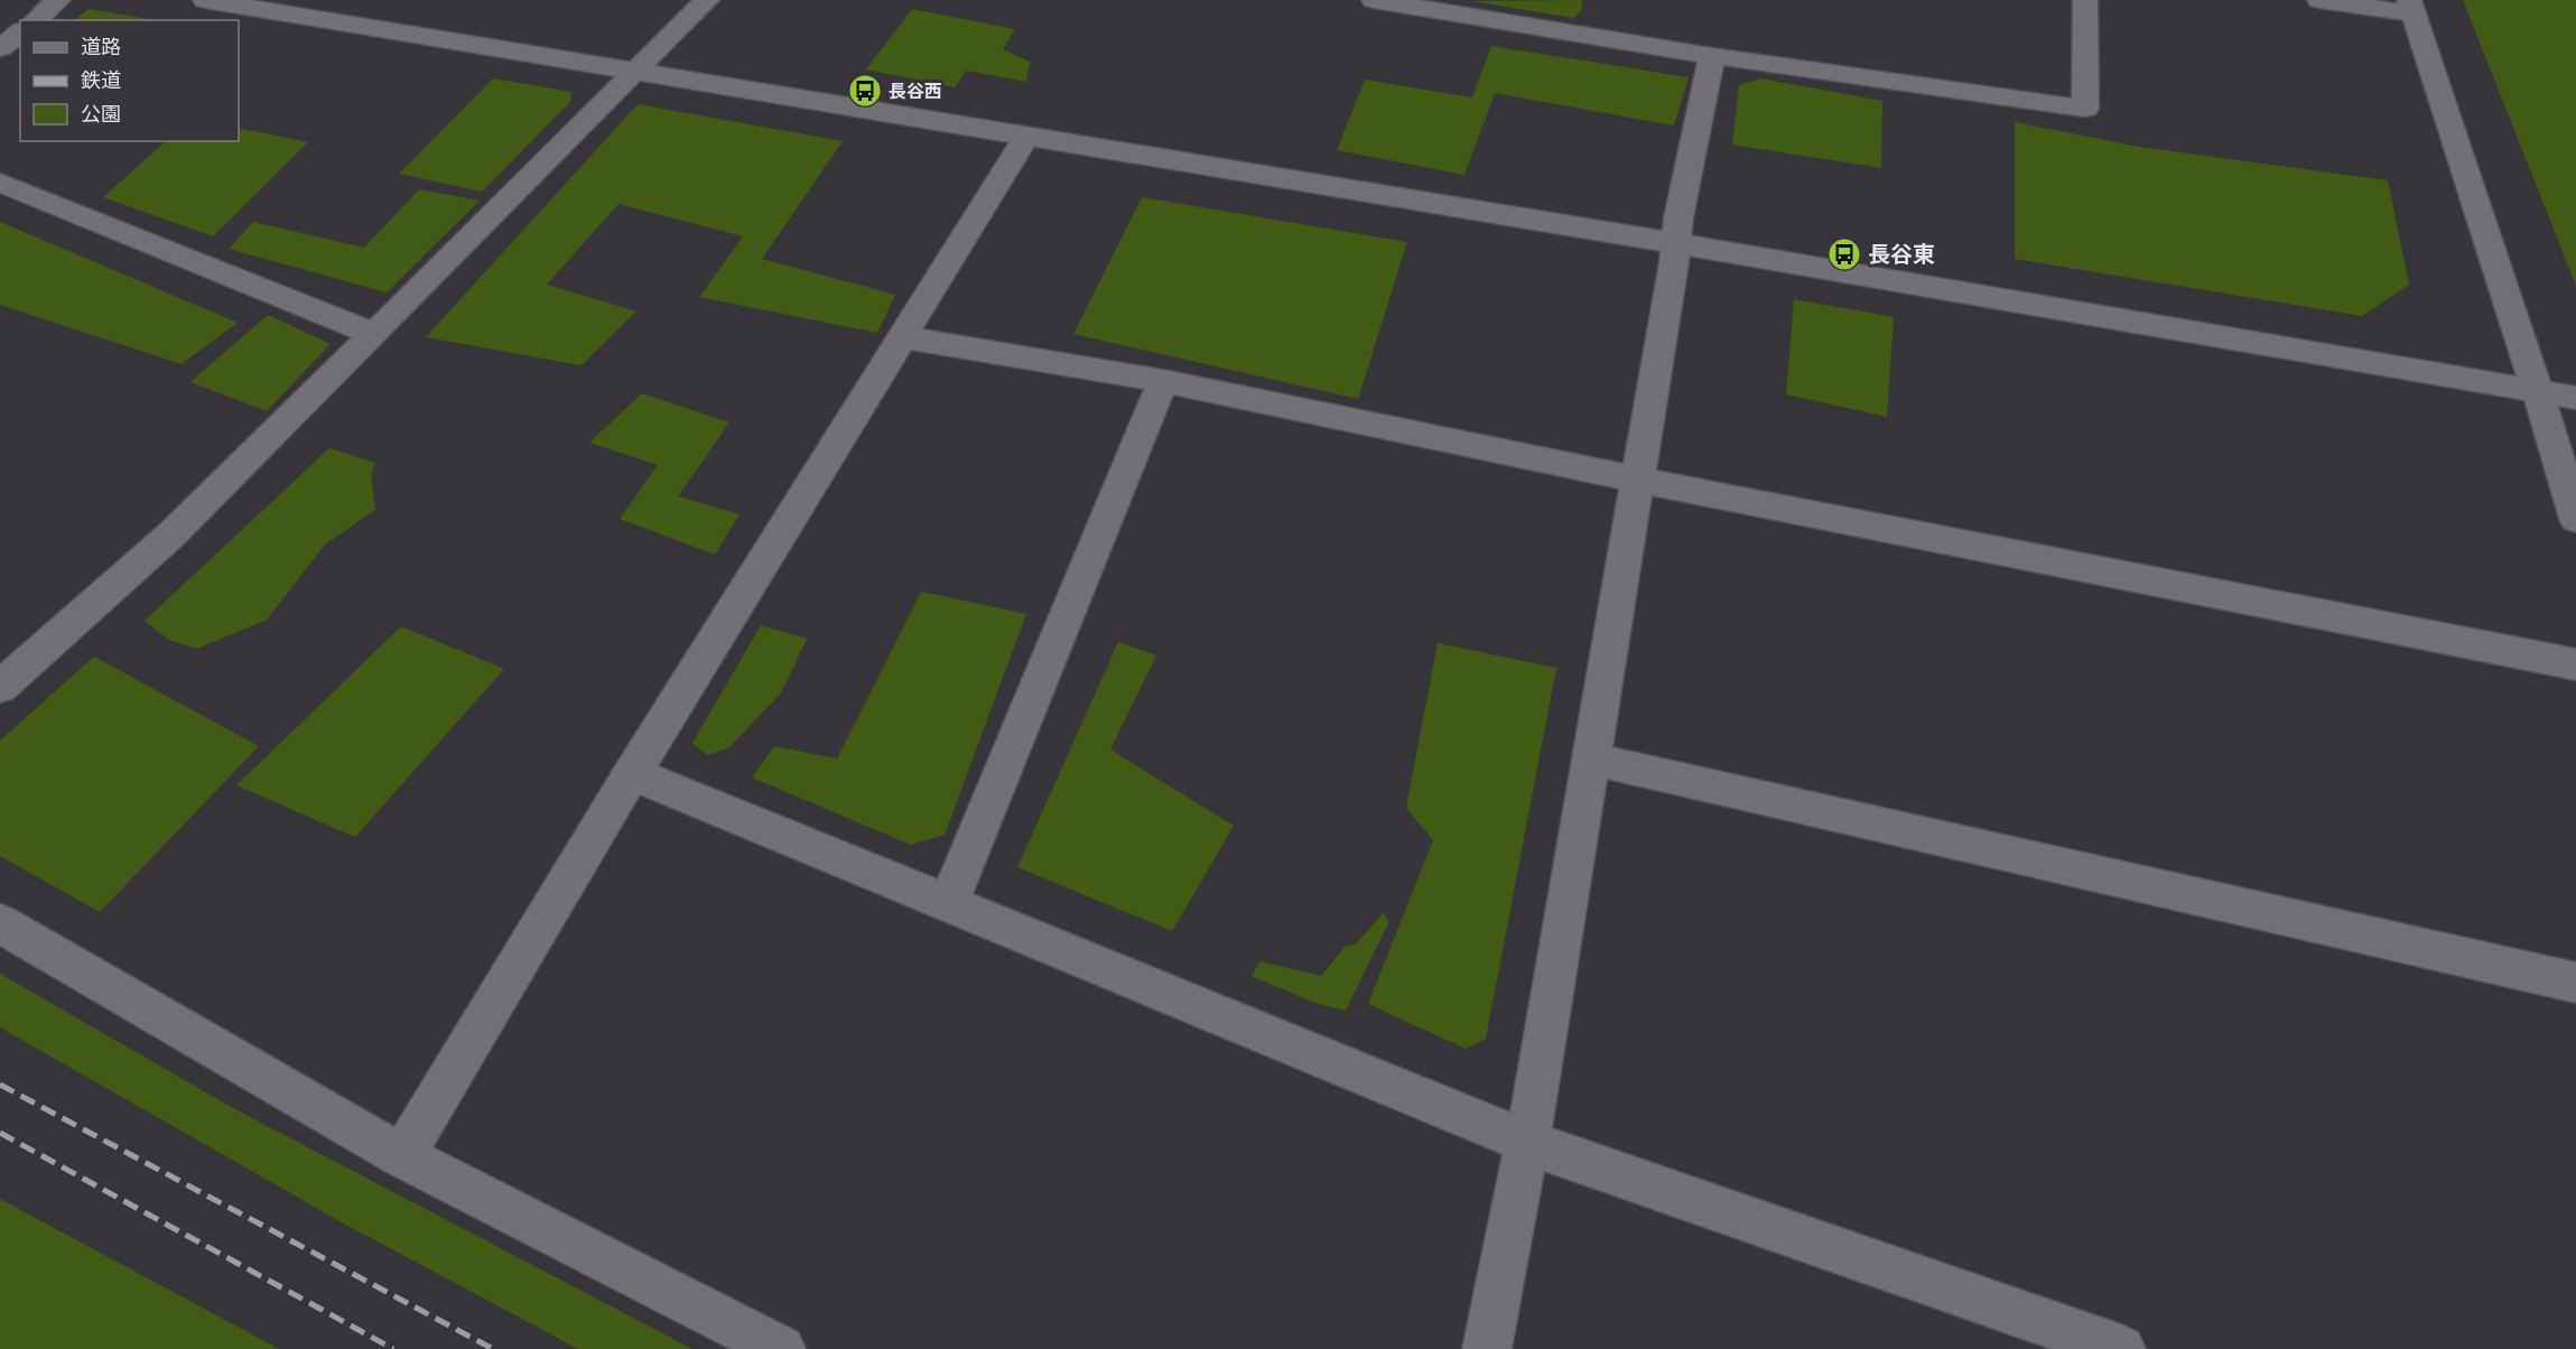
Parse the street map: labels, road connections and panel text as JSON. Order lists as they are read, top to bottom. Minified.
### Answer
{"places":{"bus stop":["長谷西","長谷東"]},"legend":["道路","鉄道","公園"]}
